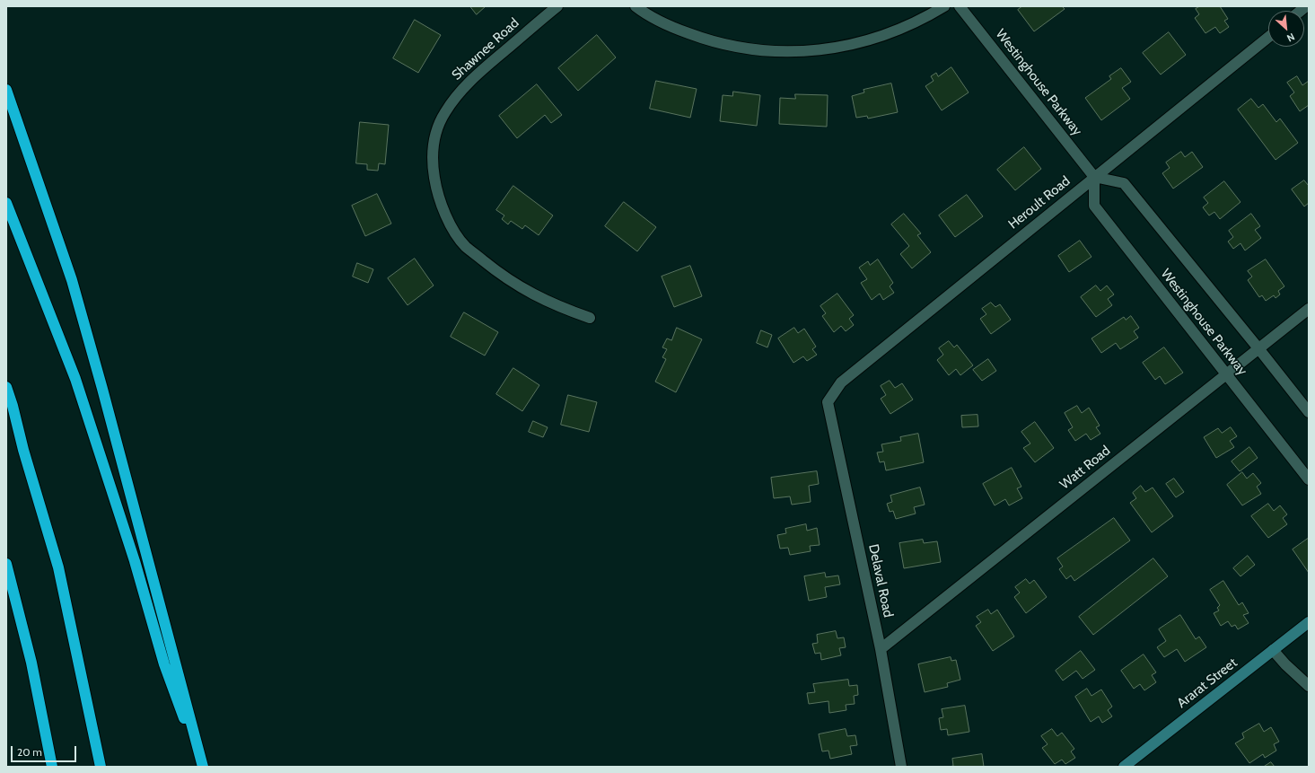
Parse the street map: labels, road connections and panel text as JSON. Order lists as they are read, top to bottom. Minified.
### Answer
{"streets":{"main road":["Ararat Street"],"street":["Shawnee Road","Westinghouse Parkway","Heroult Road","Watt Road","Delaval Road"]},"crossings":[["Westinghouse Parkway","Heroult Road"],["Westinghouse Parkway","Watt Road"],["Heroult Road","Delaval Road"],["Watt Road","Delaval Road"]],"scale_bar":"20 m","north":"bottom right"}
